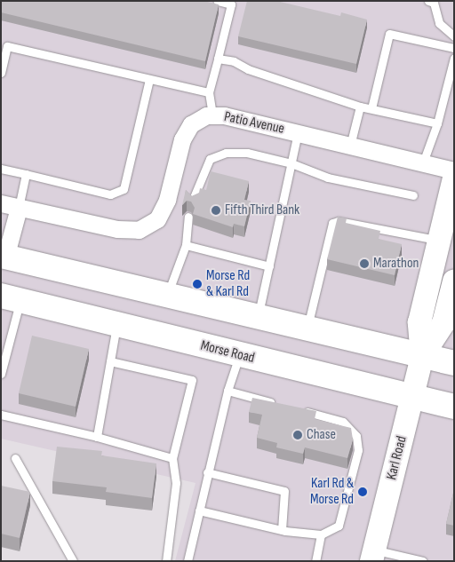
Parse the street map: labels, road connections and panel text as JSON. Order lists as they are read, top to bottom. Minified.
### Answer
{"streets":{"main road":["Morse Road","Karl Road"],"street":["Patio Avenue"]},"crossings":[["Morse Road","Karl Road"]],"places":["Fifth Third Bank","Marathon","Morse Rd & Karl Rd","Chase","Karl Rd & Morse Rd"]}
